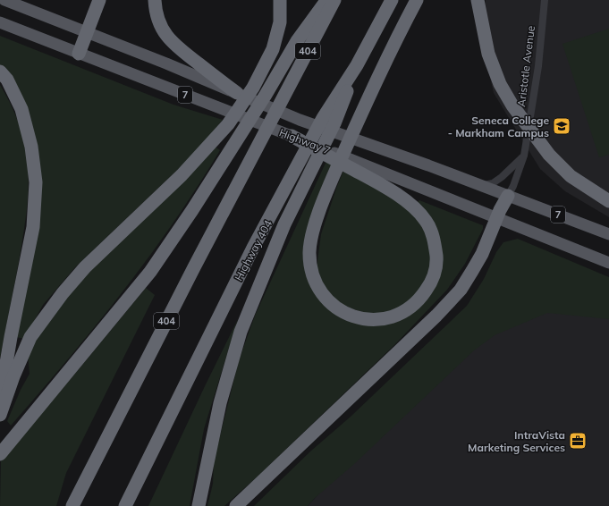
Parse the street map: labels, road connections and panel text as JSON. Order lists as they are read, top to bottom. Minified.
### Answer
{"streets":{"highway":["404","Highway 404"],"main road":["7","Highway 7"],"street":["Aristotle Avenue"]},"crossings":[["Aristotle Avenue","Highway 7"]],"places":{"school or university":["Seneca College - Markham Campus"],"office":["IntraVista Marketing Services"]}}
